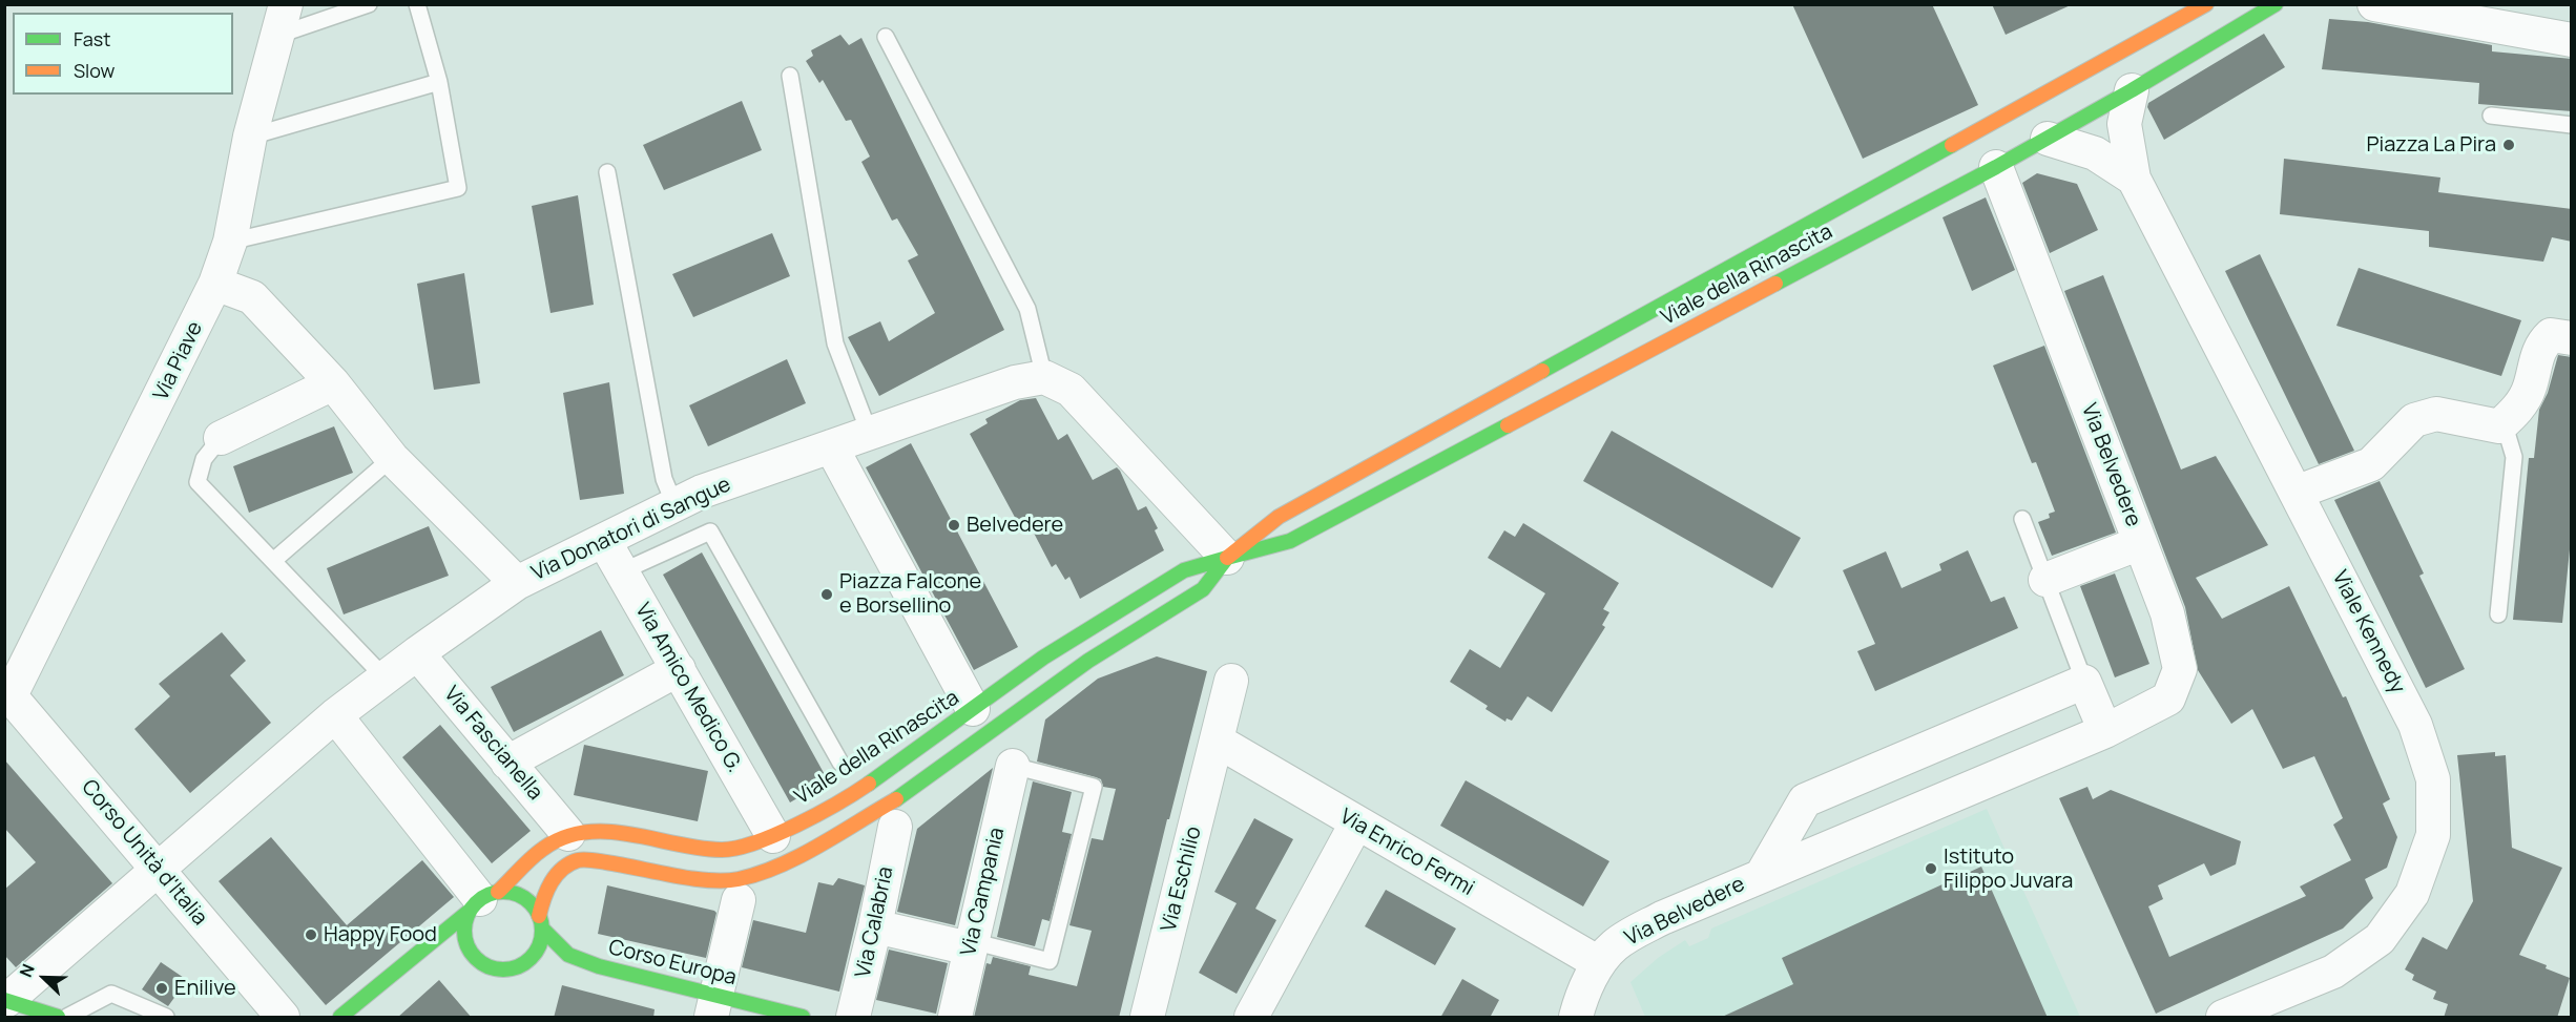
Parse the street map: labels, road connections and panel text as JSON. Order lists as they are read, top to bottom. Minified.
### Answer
{"streets":{"street":["Viale della Rinascita","Via Piave","Via Belvedere","Via Donatori di Sangue","Viale Kennedy","Via Amico Medico G.","Via Fascianella","Corso Unità d'Italia","Via Enrico Fermi","Via Eschilio","Via Campania","Via Calabria","Corso Europa"]},"crossings":[["Viale della Rinascita","Via Belvedere"],["Viale della Rinascita","Viale Kennedy"],["Viale della Rinascita","Via Amico Medico G."],["Viale della Rinascita","Via Fascianella"],["Viale della Rinascita","Corso Europa"],["Via Piave","Corso Unità d'Italia"],["Via Belvedere","Via Enrico Fermi"],["Via Donatori di Sangue","Via Amico Medico G."],["Via Donatori di Sangue","Via Fascianella"],["Via Donatori di Sangue","Corso Unità d'Italia"],["Via Enrico Fermi","Via Eschilio"]],"places":["Piazza La Pira","Belvedere","Piazza Falcone e Borsellino","Istituto Filippo Juvara","Happy Food","Enilive"],"legend":["Fast","Slow"],"north":"top left"}
